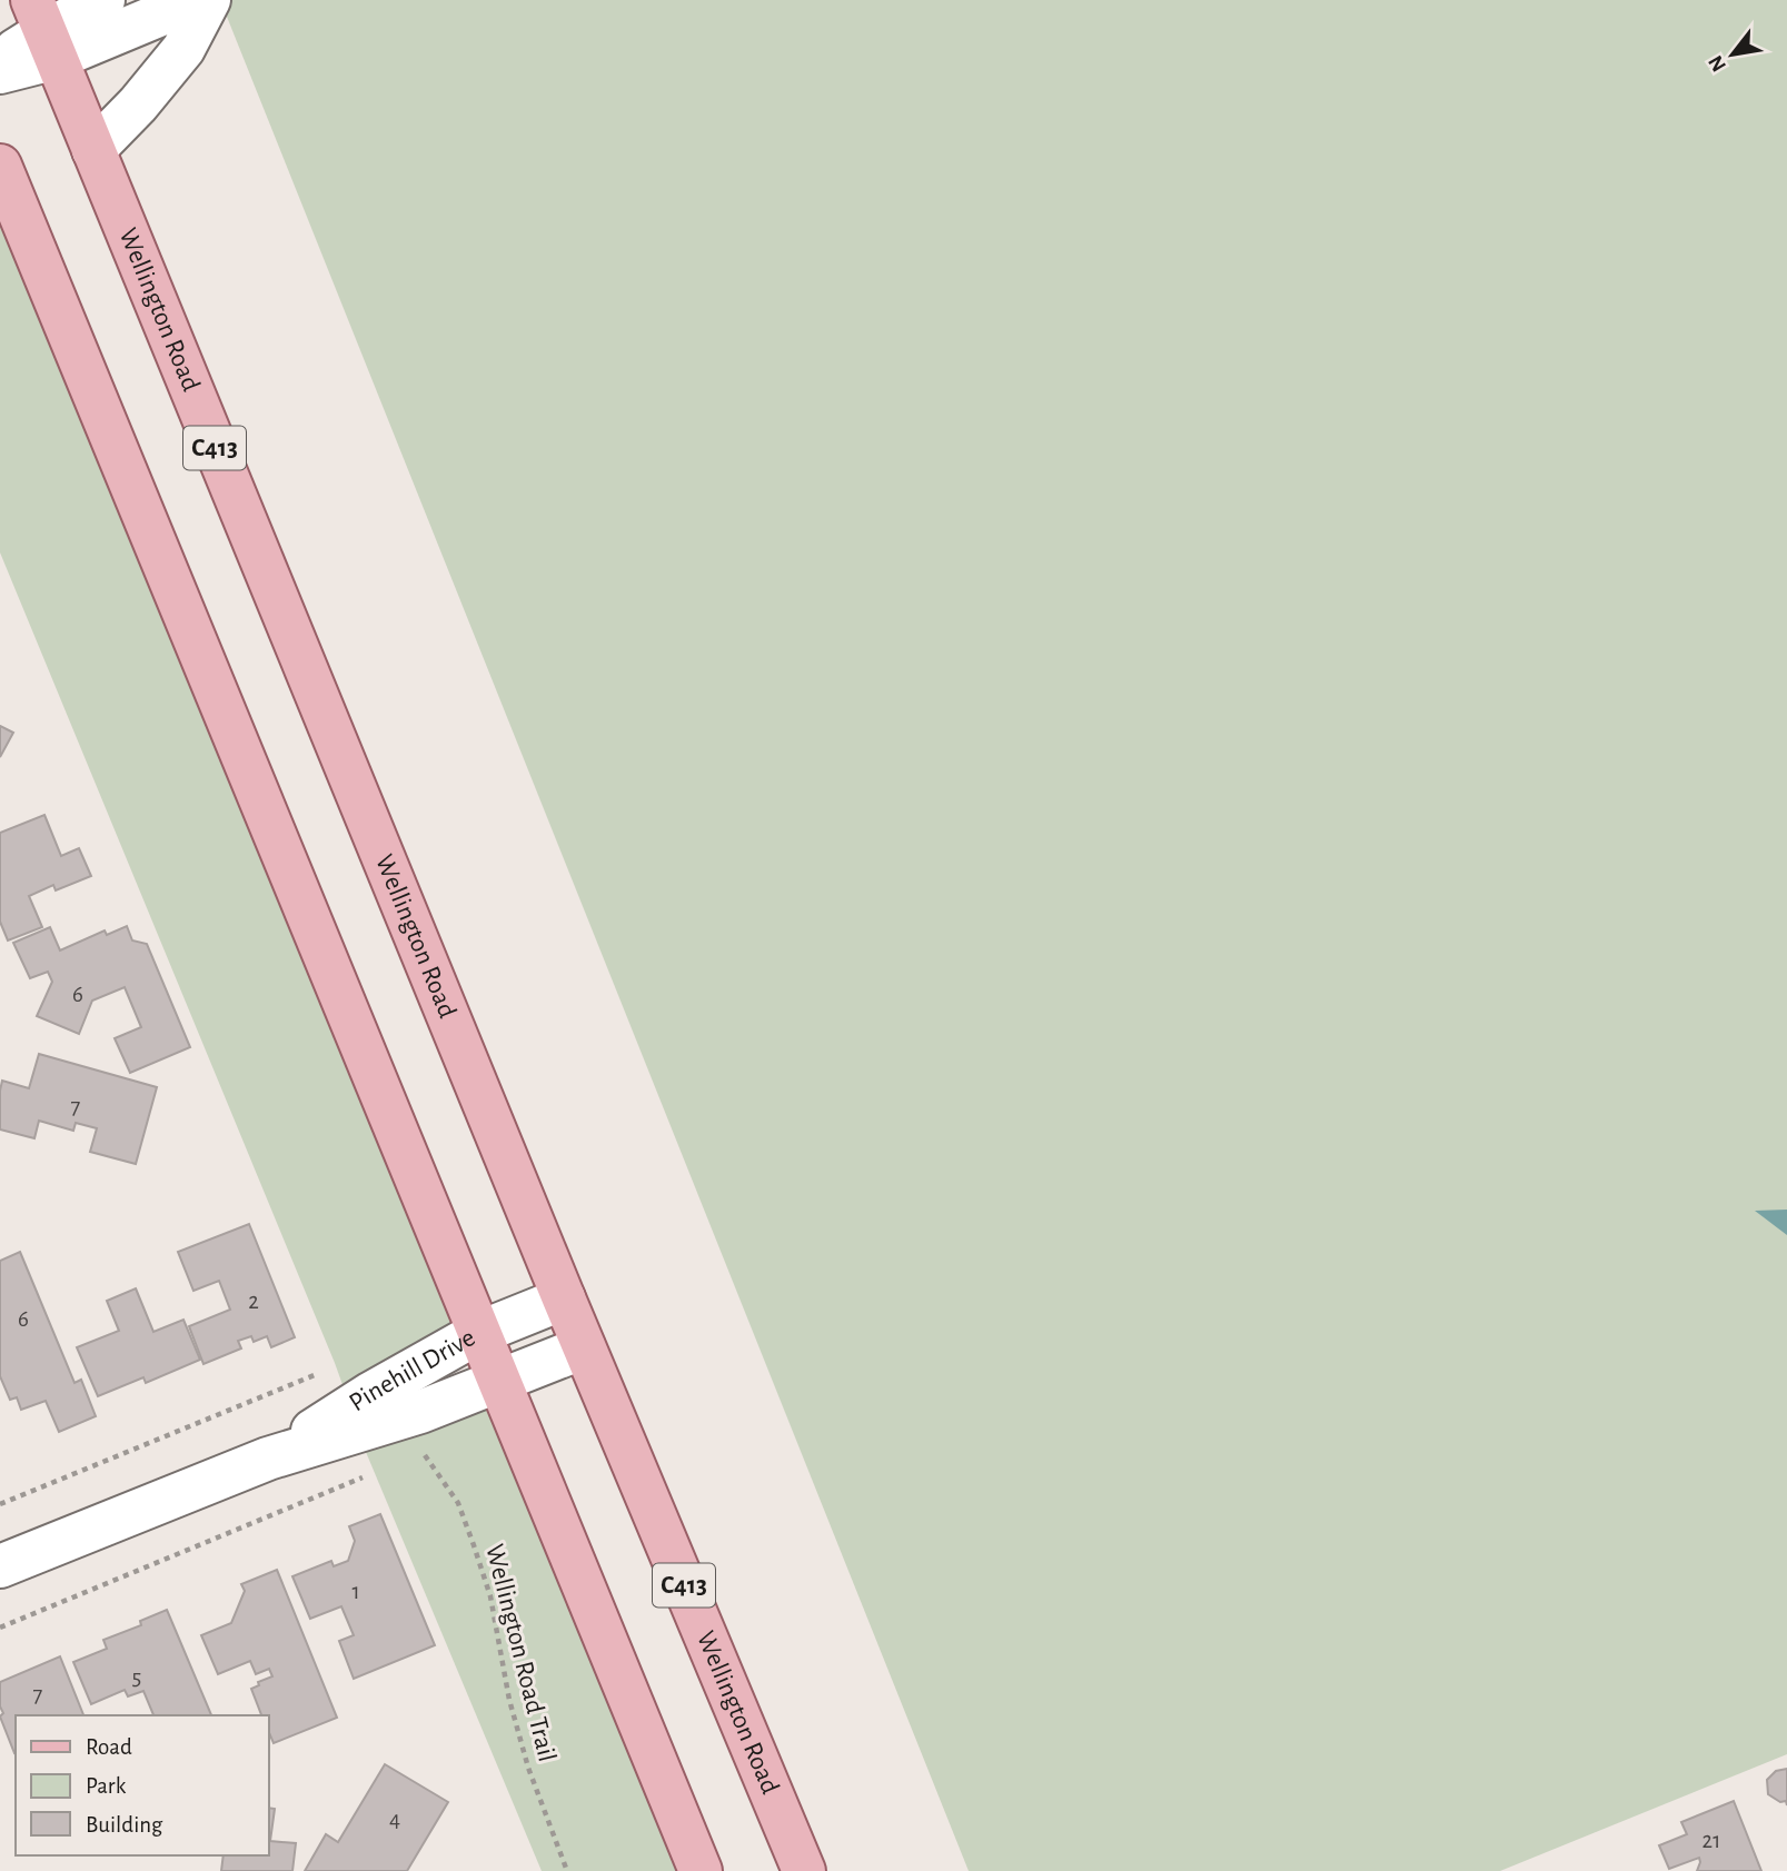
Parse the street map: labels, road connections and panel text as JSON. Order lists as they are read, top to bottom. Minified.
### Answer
{"streets":{"main road":["Wellington Road","C413"],"street":["Pinehill Drive"],"path":["Wellington Road Trail"]},"crossings":[["Wellington Road","Pinehill Drive"]],"house_numbers":["6","7","2","6","1","5","7","4","21"],"legend":["Road","Park","Building"],"north":"bottom left"}
